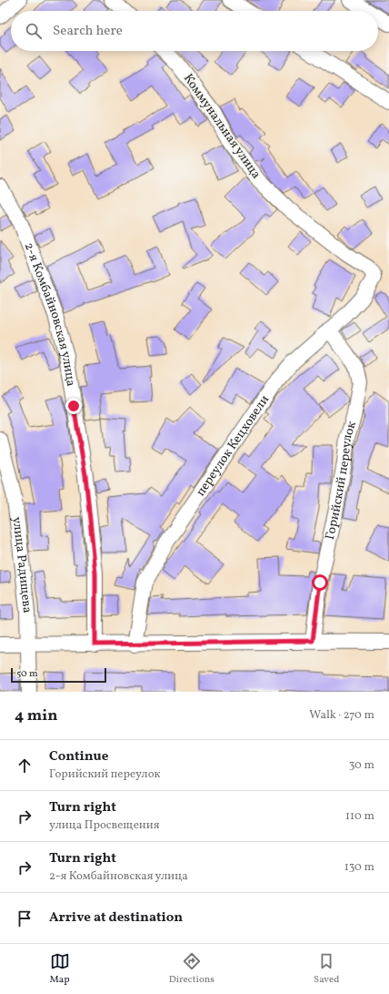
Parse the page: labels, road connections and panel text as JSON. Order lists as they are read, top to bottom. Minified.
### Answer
{"streets":{"street":["Коммунальная улица","2-я Комбайновская улица","переулок Кецховели","Горийский переулок","улица Радищева"]},"crossings":[["Коммунальная улица","переулок Кецховели"],["переулок Кецховели","Горийский переулок"]],"scale_bar":"50 m","page":{"search":"Search here","scale":"50 m","heading":["4 min","Walk · 270 m"],"list":[["Continue","Горийский переулок","30 m"],["Turn right","улица Просвещения","110 m"],["Turn right","2-я Комбайновская улица","130 m"],"Arrive at destination"],"nav":["Map","Directions","Saved"]}}
